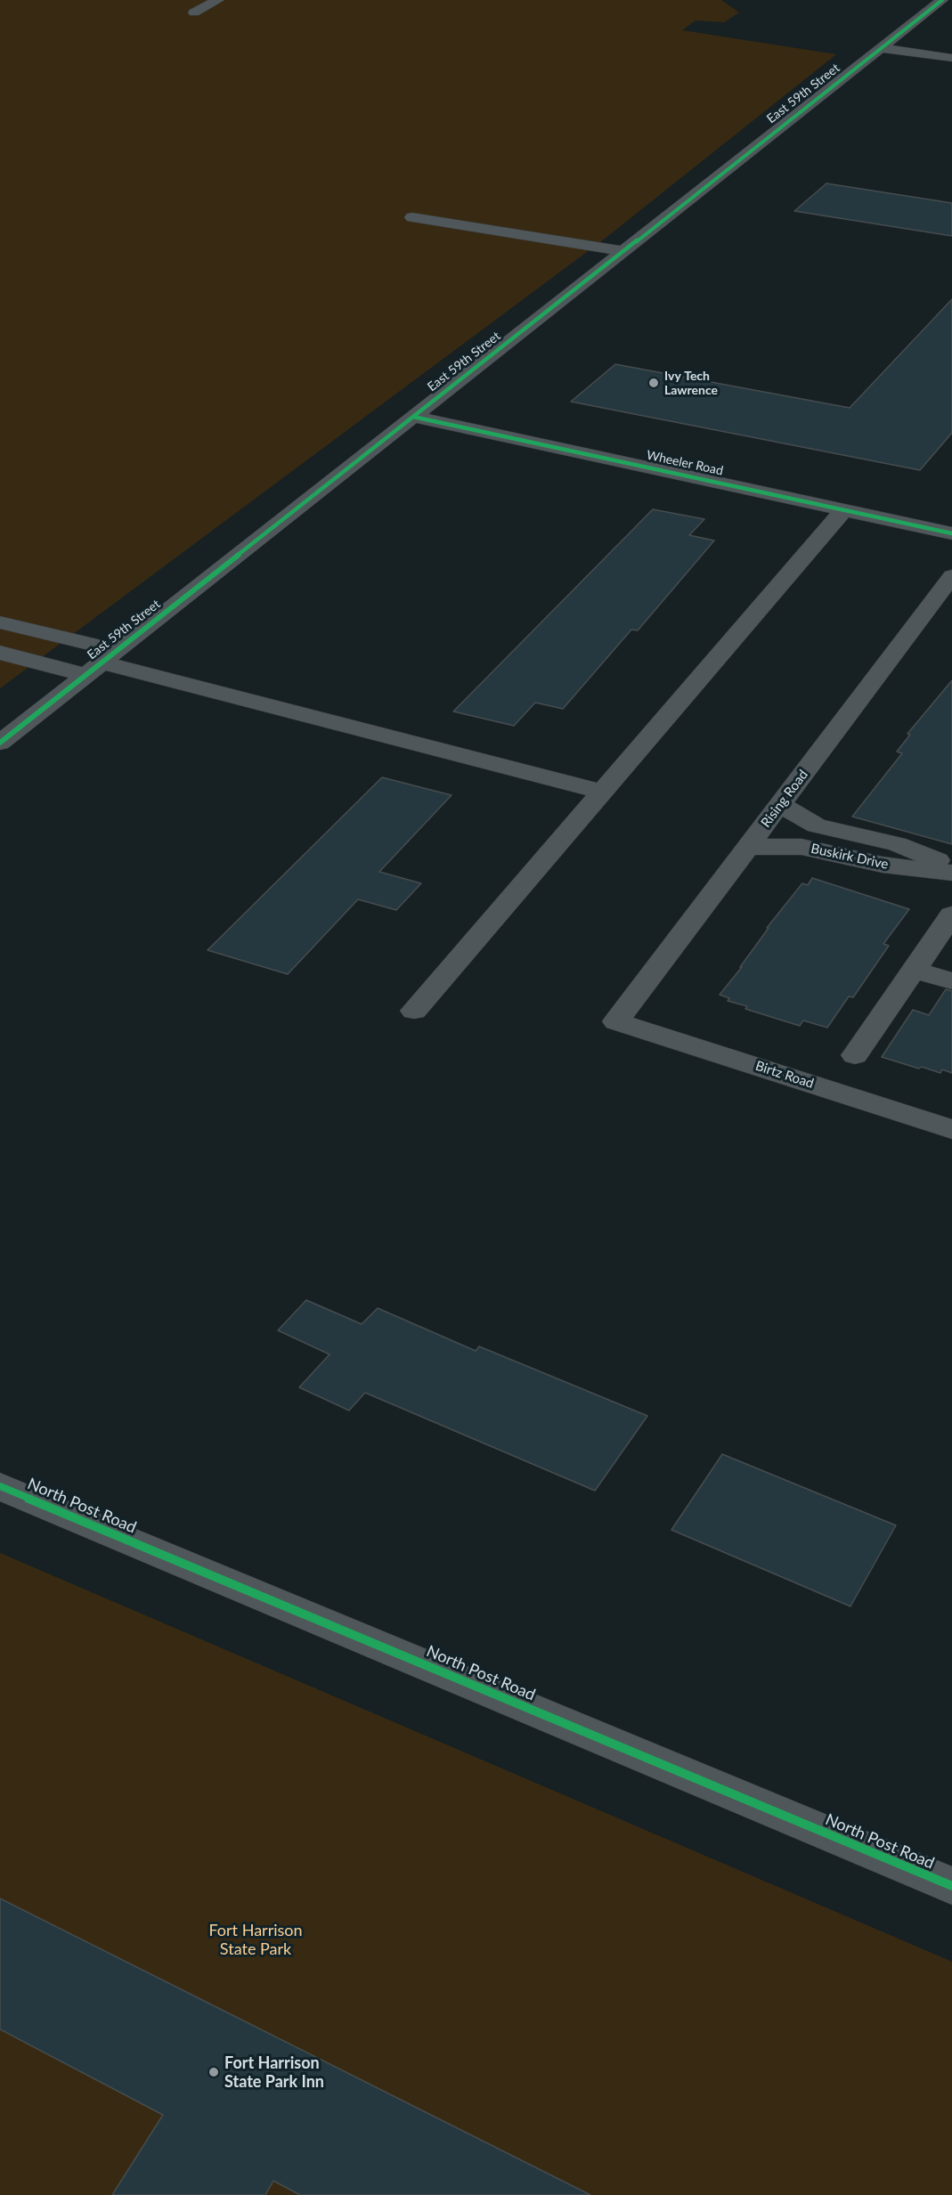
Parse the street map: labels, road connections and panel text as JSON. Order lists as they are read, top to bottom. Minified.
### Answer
{"streets":{"street":["East 59th Street","Wheeler Road","Rising Road","Buskirk Drive","Birtz Road","North Post Road"]},"crossings":[["East 59th Street","Wheeler Road"],["Rising Road","Buskirk Drive"],["Rising Road","Birtz Road"]],"parks":["Fort Harrison State Park"],"places":["Ivy Tech Lawrence","Fort Harrison State Park Inn"]}
